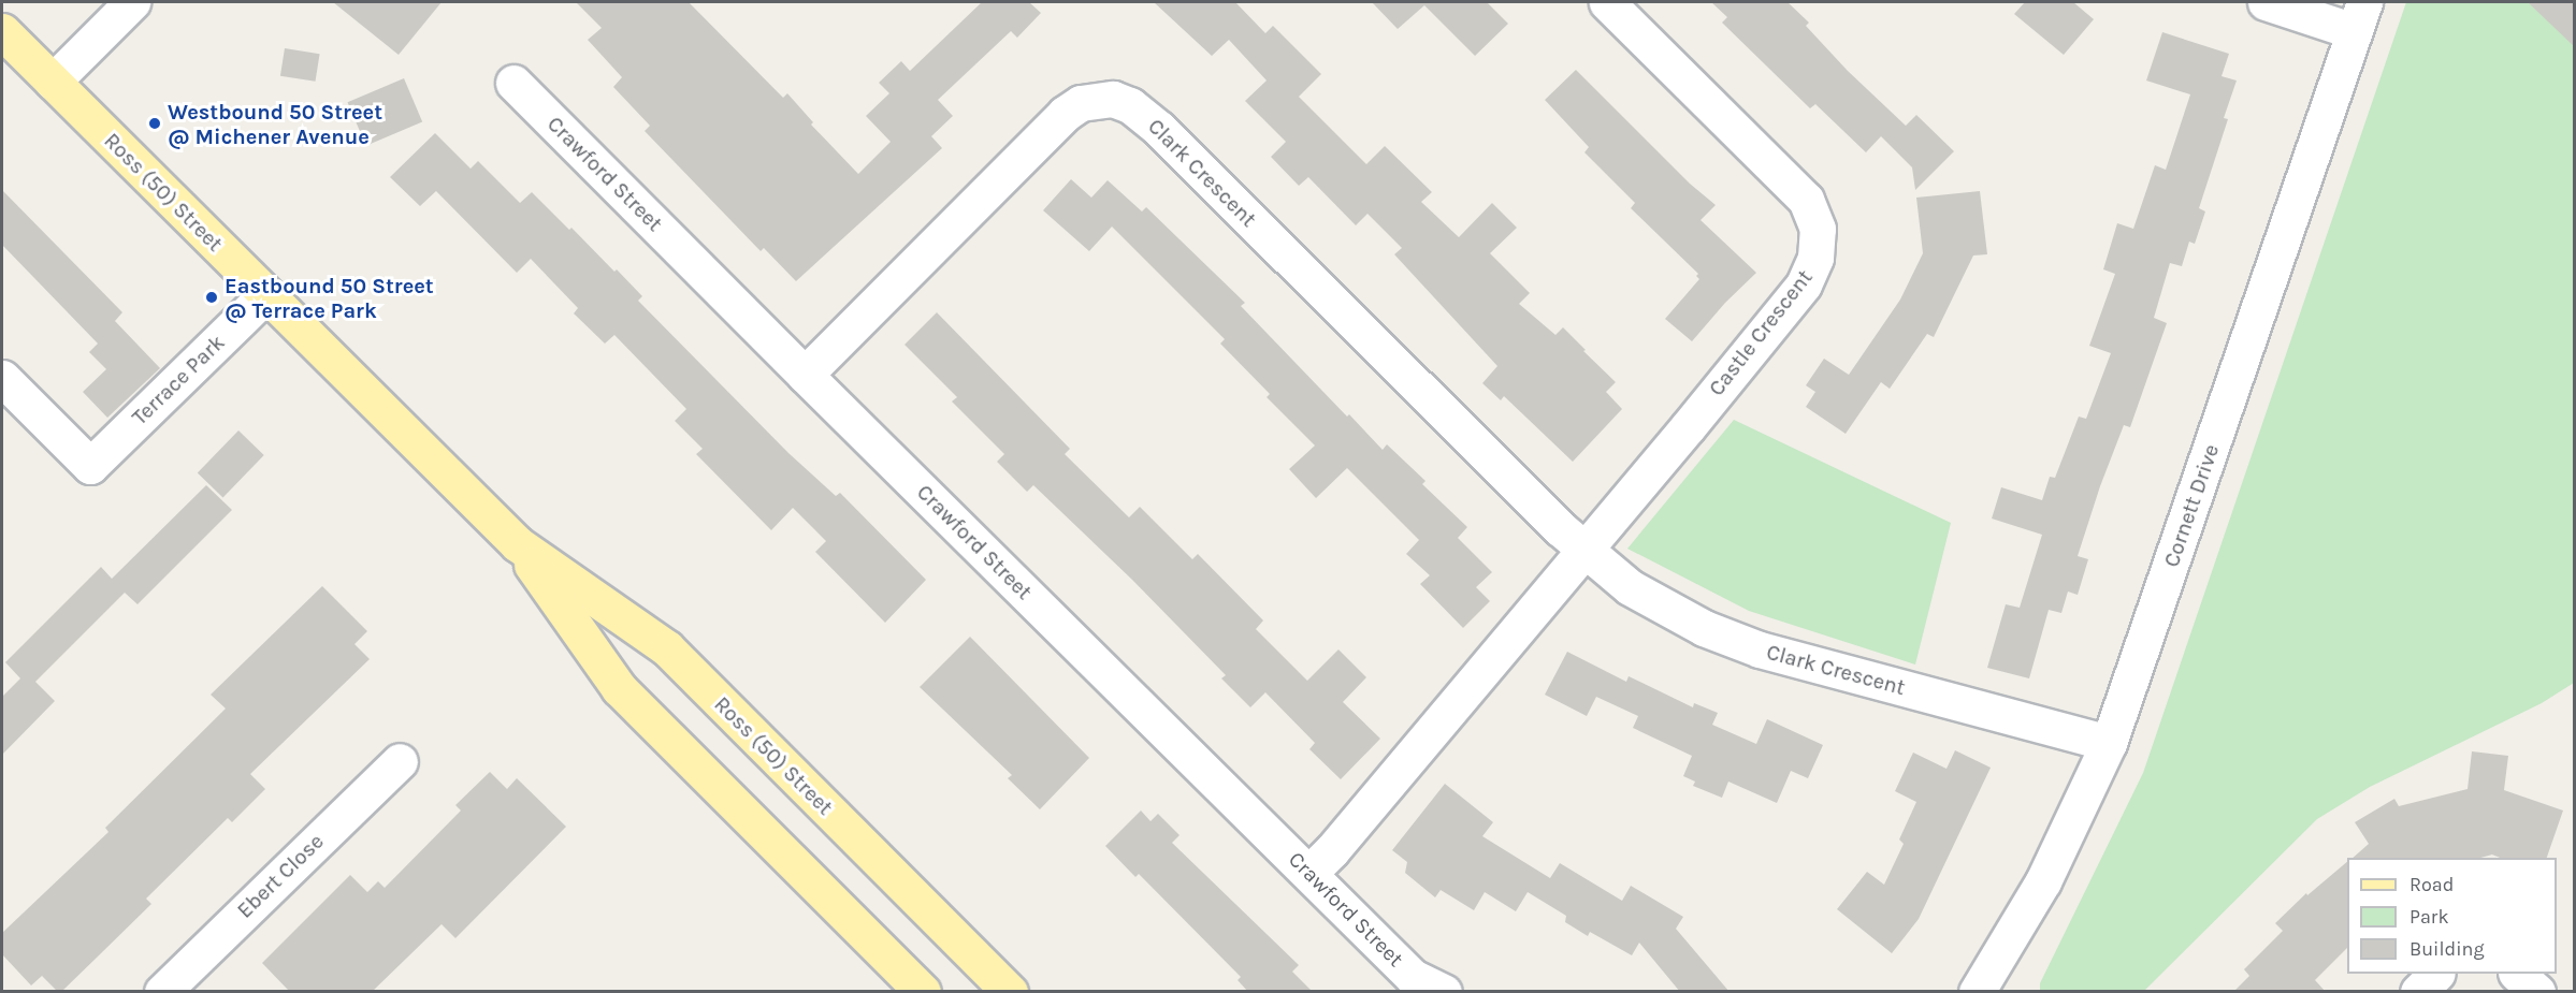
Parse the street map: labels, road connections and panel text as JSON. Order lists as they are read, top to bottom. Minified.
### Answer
{"streets":{"main road":["Ross (50) Street"],"street":["Clark Crescent","Crawford Street","Castle Crescent","Terrace Park","Cornett Drive","Ebert Close"]},"crossings":[["Clark Crescent","Crawford Street"],["Clark Crescent","Castle Crescent"],["Clark Crescent","Cornett Drive"],["Ross (50) Street","Terrace Park"]],"places":["Westbound 50 Street @ Michener Avenue","Eastbound 50 Street @ Terrace Park"],"legend":["Road","Park","Building"]}
